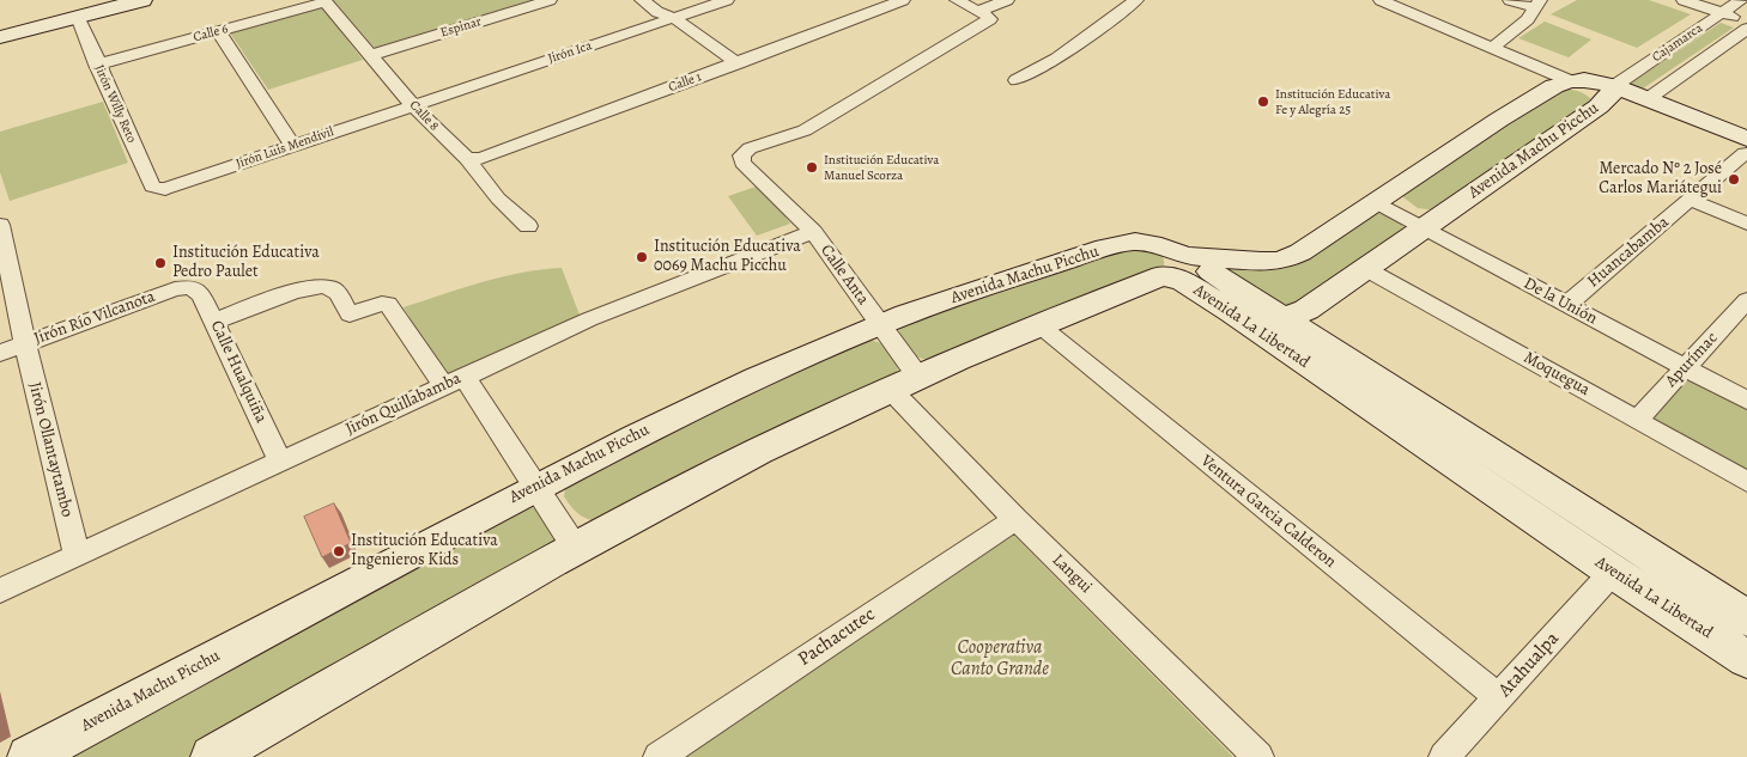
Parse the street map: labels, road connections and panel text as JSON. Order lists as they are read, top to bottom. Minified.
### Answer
{"streets":{"street":["Espinar","Calle 6","Cajamarca","Jirón Ica","Calle 1","Jirón Willy Reto","Calle 8","Jirón Luis Mendivil","Avenida Machu Picchu","Huancabamba","Calle Anta","De la Unión","Jirón Río Vilcanota","Avenida La Libertad","Apurímac","Calle Hualquiña","Moquegua","Jirón Quillabamba","Jirón Ollantaytambo","Ventura Garcia Calderon","Langui","Pachacutec","Atahualpa"]},"crossings":[["Espinar","Calle 8"],["Calle 6","Jirón Willy Reto"],["Calle 6","Calle 8"],["Cajamarca","Avenida Machu Picchu"],["Jirón Ica","Calle 8"],["Jirón Ica","Jirón Luis Mendivil"],["Calle 1","Calle 8"],["Jirón Willy Reto","Jirón Luis Mendivil"],["Calle 8","Jirón Luis Mendivil"],["Avenida Machu Picchu","Calle Anta"],["Avenida Machu Picchu","De la Unión"],["Avenida Machu Picchu","Avenida La Libertad"],["Avenida Machu Picchu","Moquegua"],["Avenida Machu Picchu","Ventura Garcia Calderon"],["Avenida Machu Picchu","Langui"],["Huancabamba","De la Unión"],["Calle Anta","Jirón Quillabamba"],["Calle Anta","Langui"],["De la Unión","Apurímac"],["Jirón Río Vilcanota","Calle Hualquiña"],["Jirón Río Vilcanota","Jirón Ollantaytambo"],["Avenida La Libertad","Atahualpa"],["Apurímac","Moquegua"],["Calle Hualquiña","Jirón Quillabamba"],["Jirón Quillabamba","Jirón Ollantaytambo"],["Ventura Garcia Calderon","Atahualpa"],["Langui","Pachacutec"]],"parks":["Cooperativa Canto Grande"],"places":["Institución Educativa Fe y Alegría 25","Institución Educativa Manuel Scorza","Mercado Nº 2 José Carlos Mariátegui","Institución Educativa 0069 Machu Picchu","Institución Educativa Pedro Paulet","Institución Educativa Ingenieros Kids"]}
